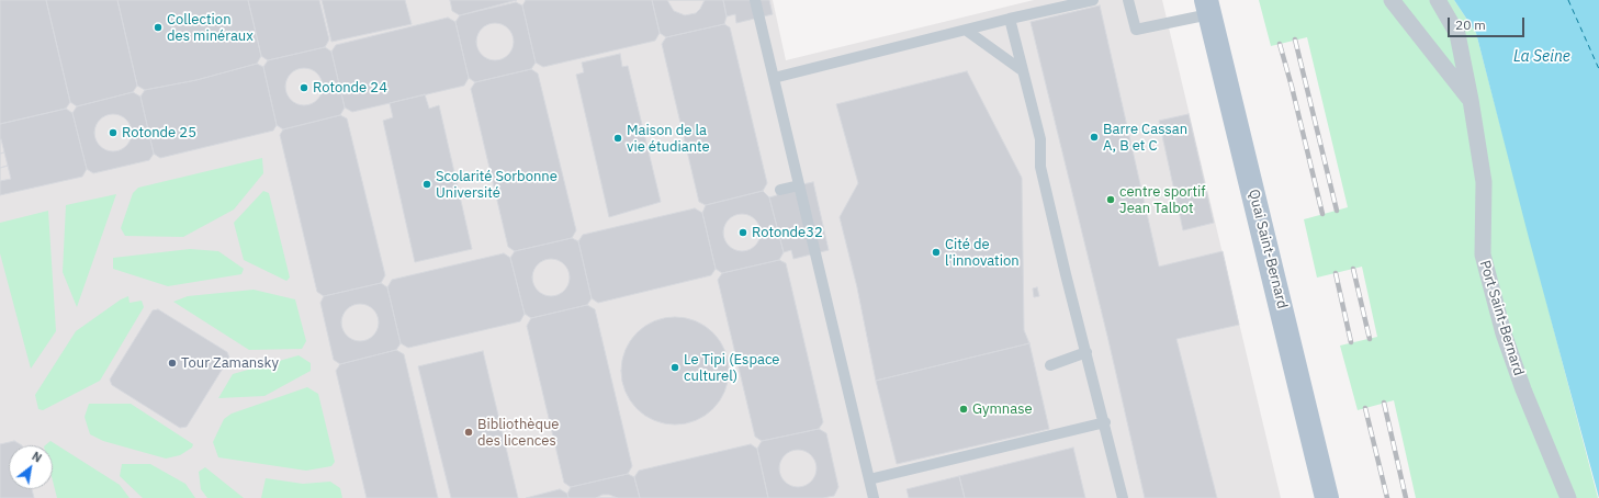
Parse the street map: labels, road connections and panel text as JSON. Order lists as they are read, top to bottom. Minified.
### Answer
{"streets":{"main road":["Quai Saint-Bernard"],"street":["Port Saint-Bernard"]},"water":["La Seine"],"places":["Collection des minéraux","Rotonde 24","Rotonde 25","Barre Cassan A, B et C","Maison de la vie étudiante","Scolarité Sorbonne Université","centre sportif Jean Talbot","Rotonde32","Cité de l'innovation","Tour Zamansky","Le Tipi (Espace culturel)","Gymnase","Bibliothèque des licences"],"scale_bar":"20 m","north":"top right"}
